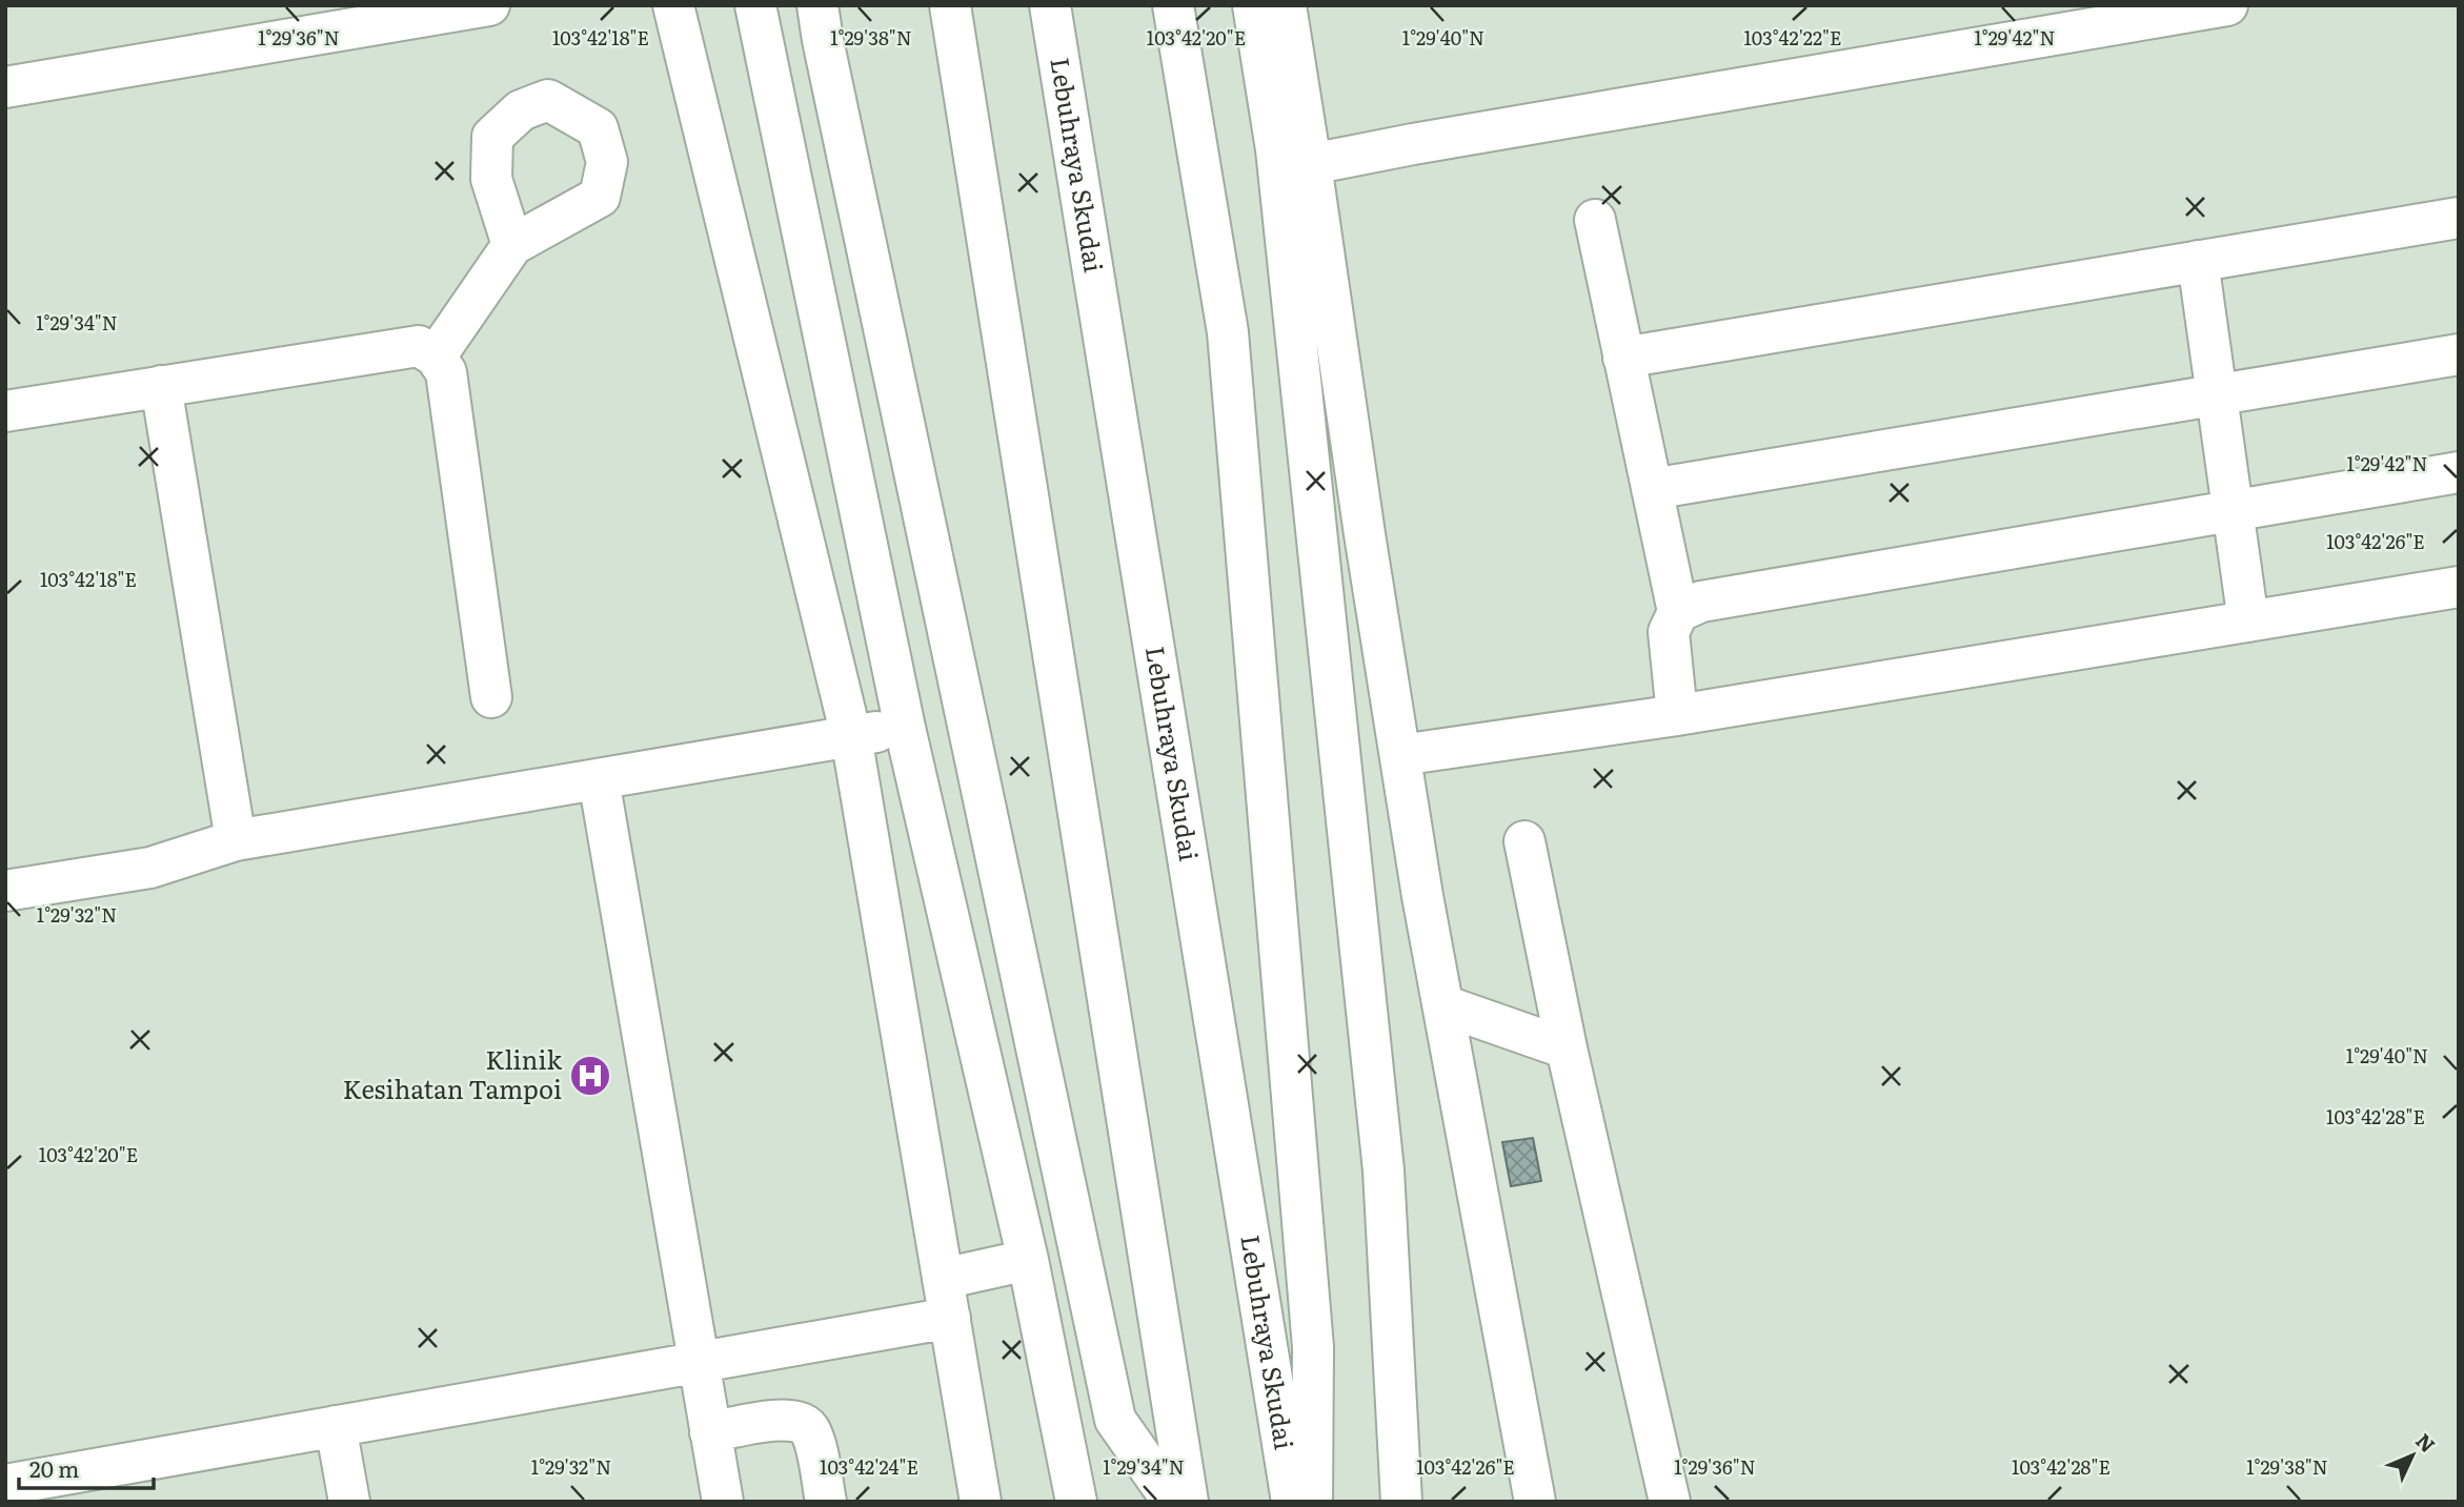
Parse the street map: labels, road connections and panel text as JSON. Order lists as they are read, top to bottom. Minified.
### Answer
{"streets":{"main road":["Lebuhraya Skudai"]},"places":{"hospital":["Klinik Kesihatan Tampoi"]},"scale_bar":"20 m","north":"top right","coordinates":["103°42'18\"E","103°42'20\"E","103°42'22\"E","1°29'36\"N","1°29'38\"N","1°29'40\"N","1°29'42\"N","1°29'34\"N","103°42'26\"E","1°29'32\"N","103°42'28\"E","103°42'24\"E"]}
